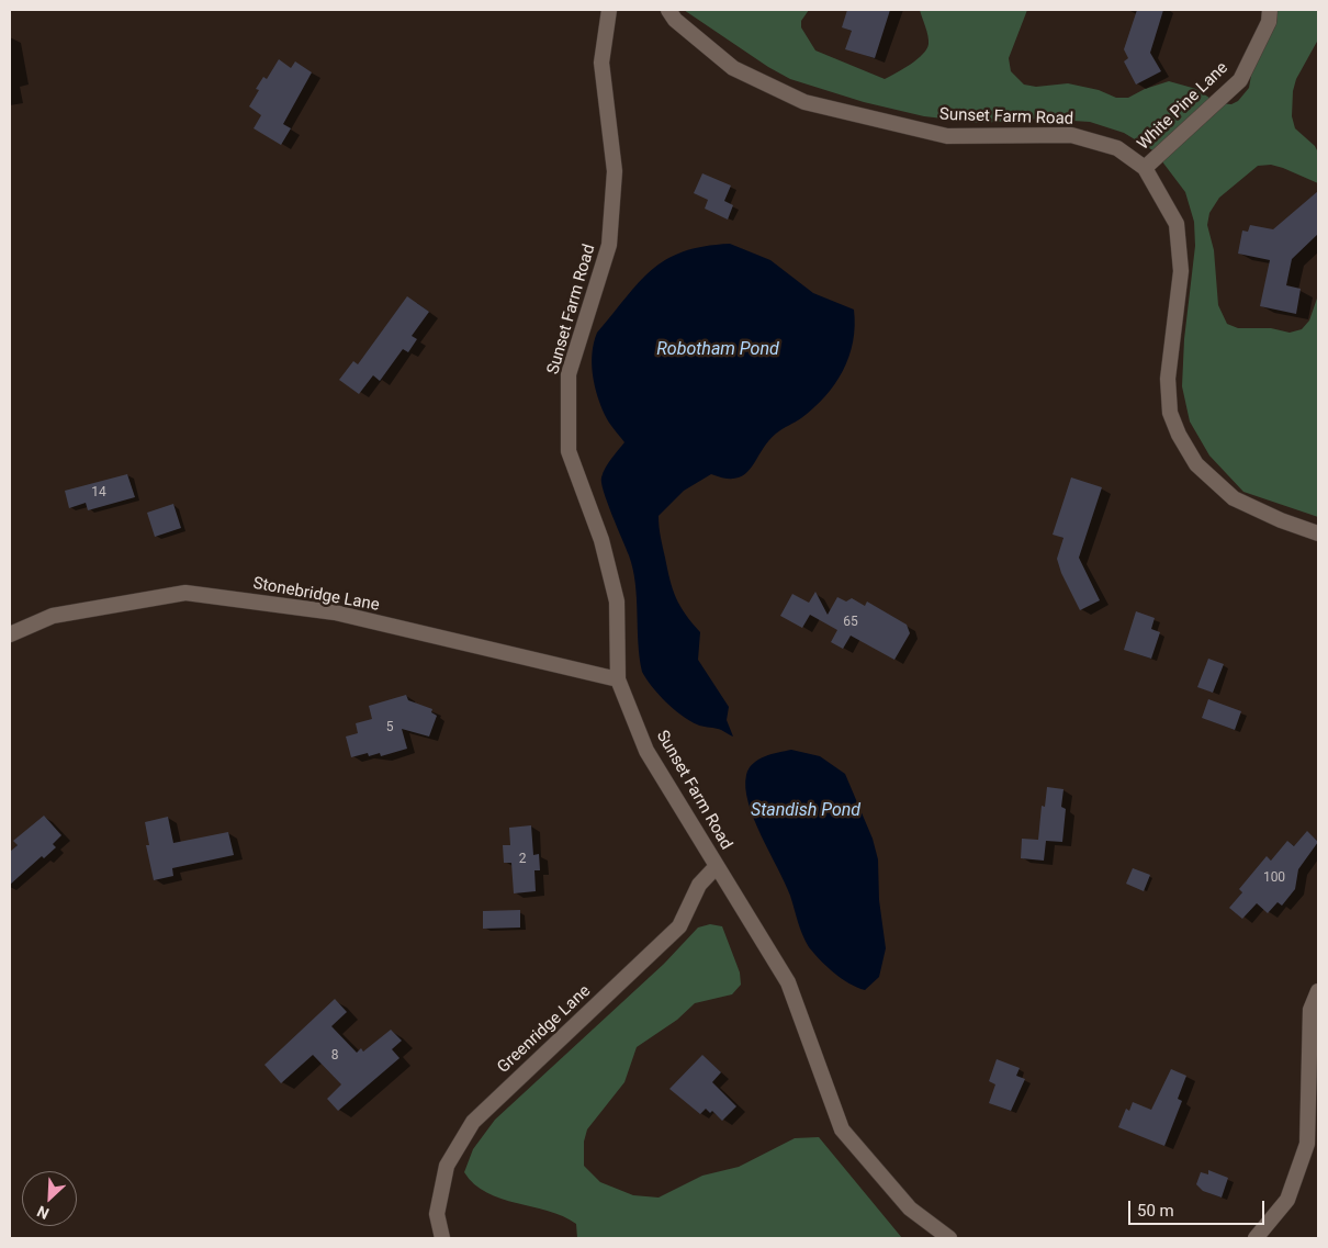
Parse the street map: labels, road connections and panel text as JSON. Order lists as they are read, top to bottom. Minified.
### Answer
{"streets":{"street":["White Pine Lane","Sunset Farm Road","Stonebridge Lane","Greenridge Lane"]},"crossings":[["White Pine Lane","Sunset Farm Road"],["Sunset Farm Road","Stonebridge Lane"],["Sunset Farm Road","Greenridge Lane"]],"water":["Robotham Pond","Standish Pond"],"house_numbers":["14","65","5","2","100","8"],"scale_bar":"50 m","north":"bottom left"}
